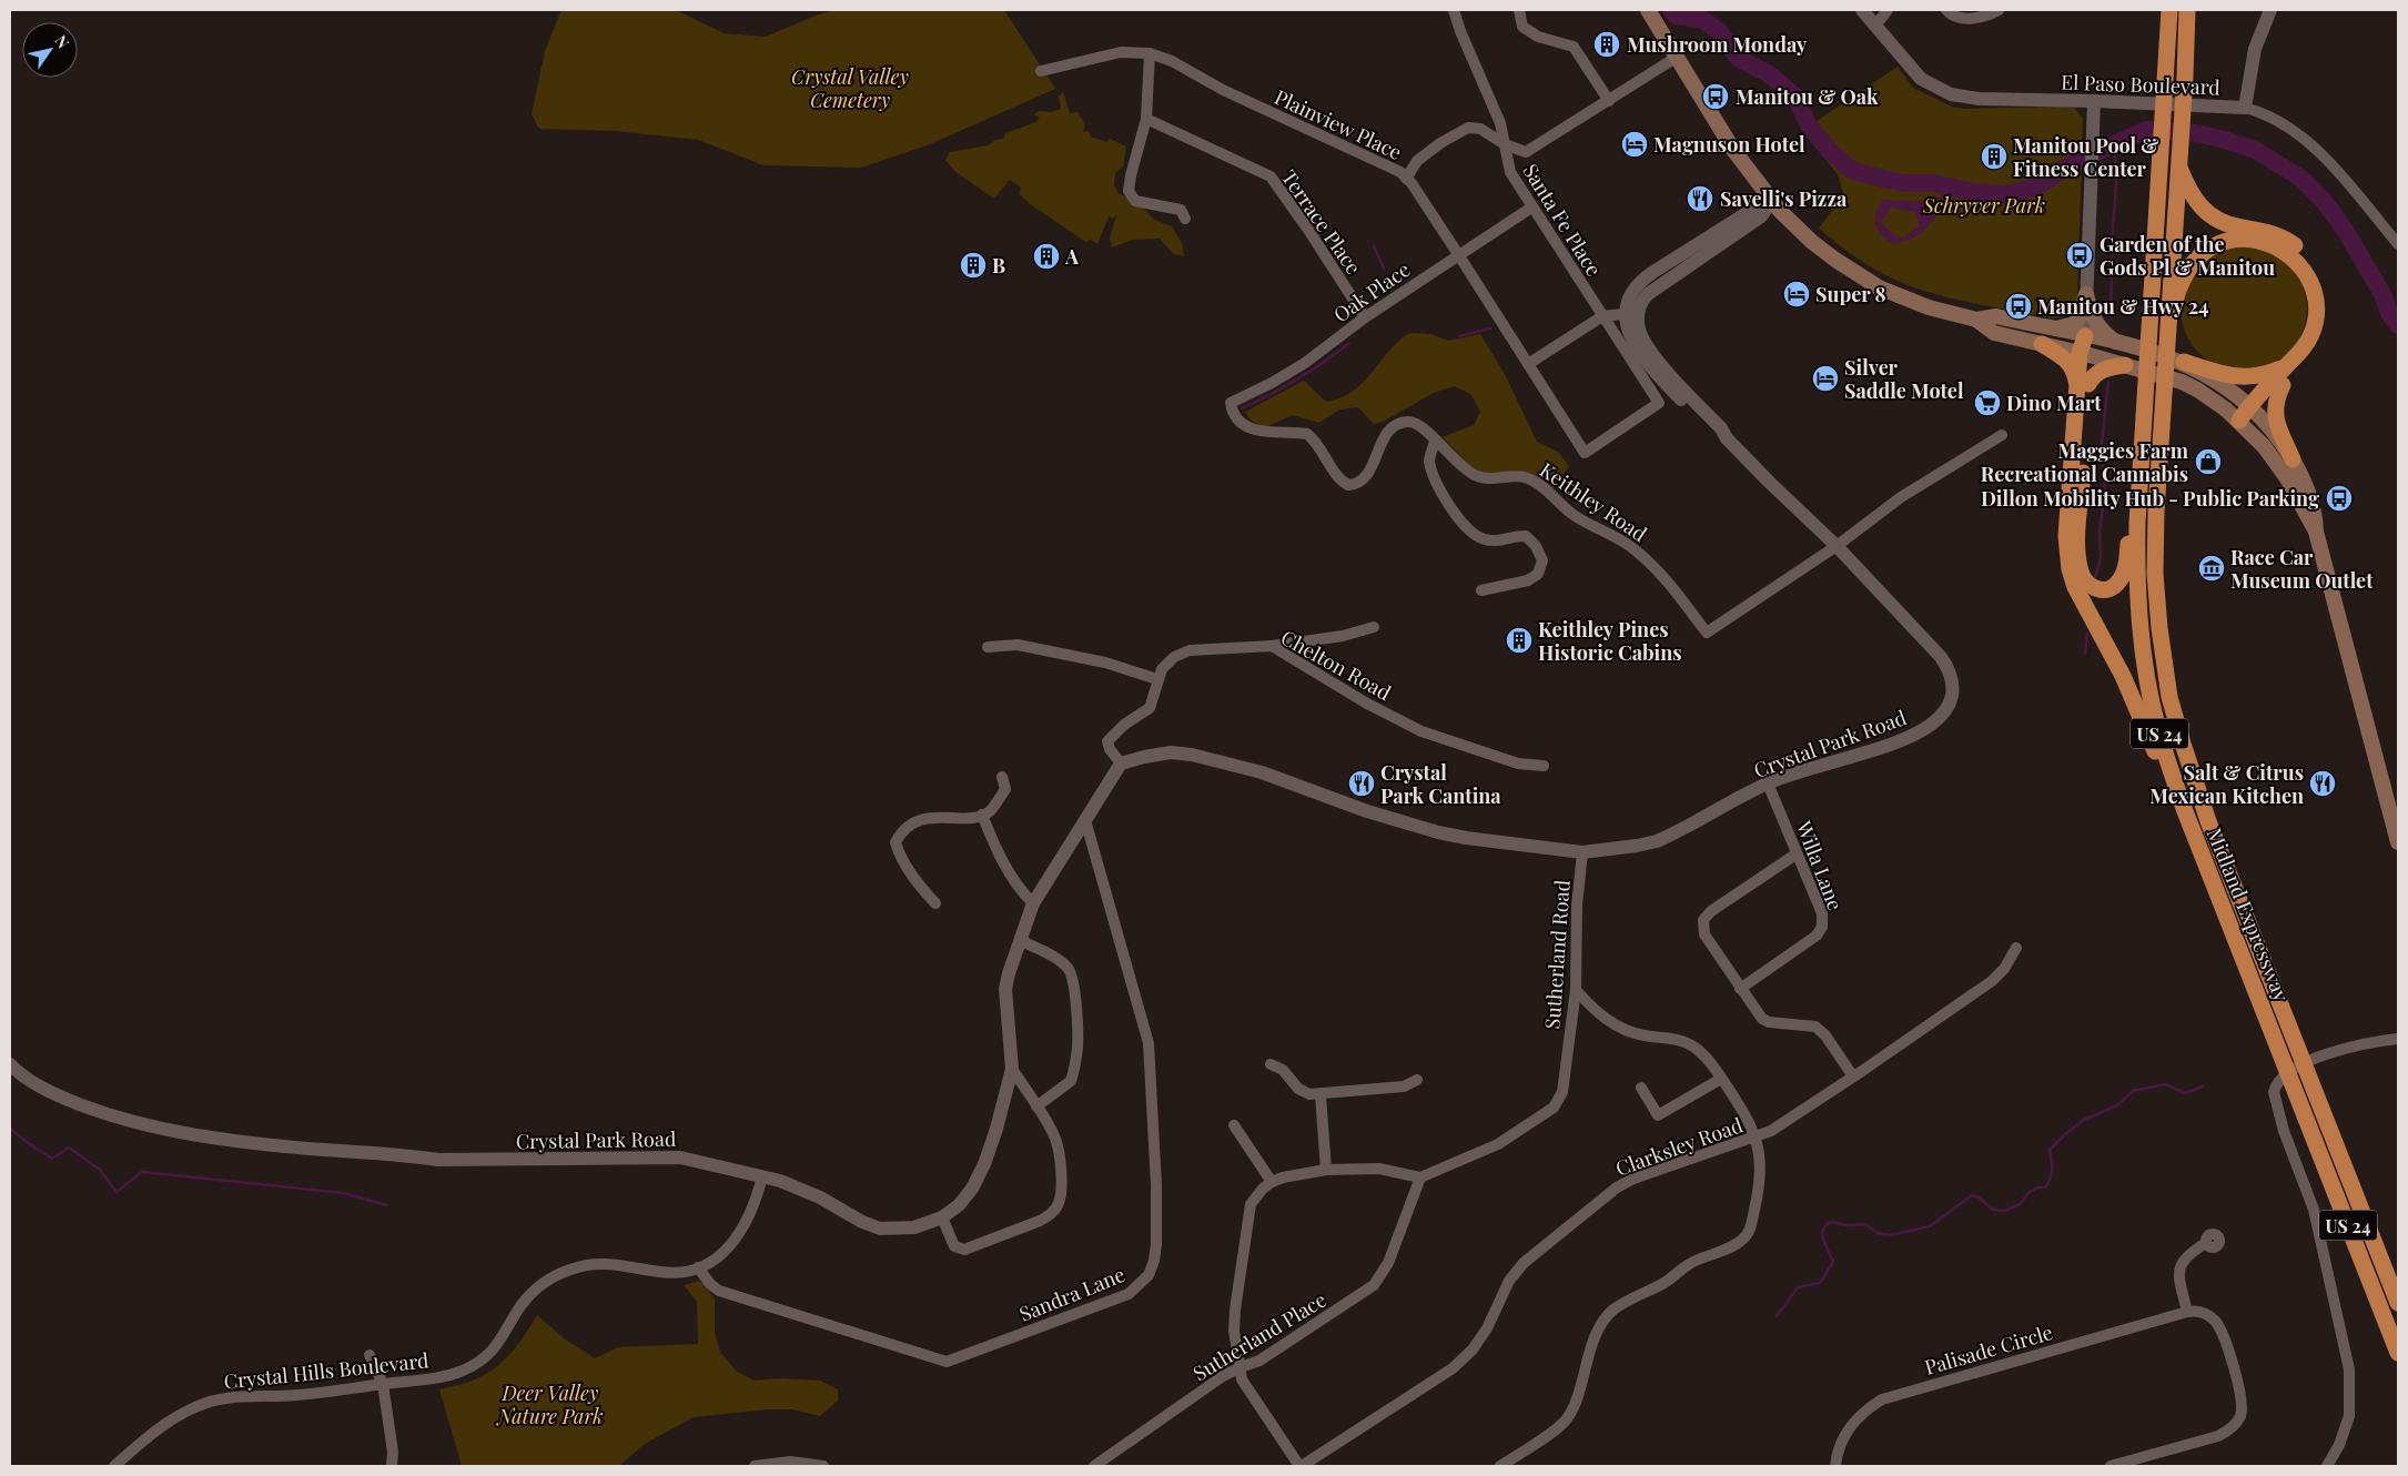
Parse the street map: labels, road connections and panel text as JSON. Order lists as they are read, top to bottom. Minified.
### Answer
{"streets":{"highway":["US 24","Midland Expressway"],"street":["El Paso Boulevard","Plainview Place","Santa Fe Place","Terrace Place","Oak Place","Keithley Road","Chelton Road","Crystal Park Road","Willa Lane","Sutherland Road","Clarksley Road","Sandra Lane","Sutherland Place","Palisade Circle","Crystal Hills Boulevard"]},"crossings":[["Plainview Place","Santa Fe Place"],["Plainview Place","Oak Place"],["Santa Fe Place","Oak Place"],["Terrace Place","Oak Place"],["Oak Place","Keithley Road"],["Keithley Road","Crystal Park Road"],["Crystal Park Road","Willa Lane"],["Crystal Park Road","Sutherland Road"],["Crystal Park Road","Sandra Lane"],["Crystal Park Road","Crystal Hills Boulevard"],["Sutherland Road","Sutherland Place"],["Sandra Lane","Crystal Hills Boulevard"]],"parks":["Crystal Valley Cemetery","Schryver Park","Deer Valley Nature Park"],"places":{"building":["Mushroom Monday","Manitou Pool & Fitness Center","A","B","Keithley Pines Historic Cabins"],"bus stop":["Manitou & Oak","Garden of the Gods Pl & Manitou","Manitou & Hwy 24","Dillon Mobility Hub - Public Parking"],"hotel":["Magnuson Hotel","Super 8","Silver Saddle Motel"],"restaurant":["Savelli's Pizza","Crystal Park Cantina","Salt & Citrus Mexican Kitchen"],"supermarket":["Dino Mart"],"shop":["Maggies Farm Recreational Cannabis"],"museum":["Race Car Museum Outlet"]},"north":"top right"}
